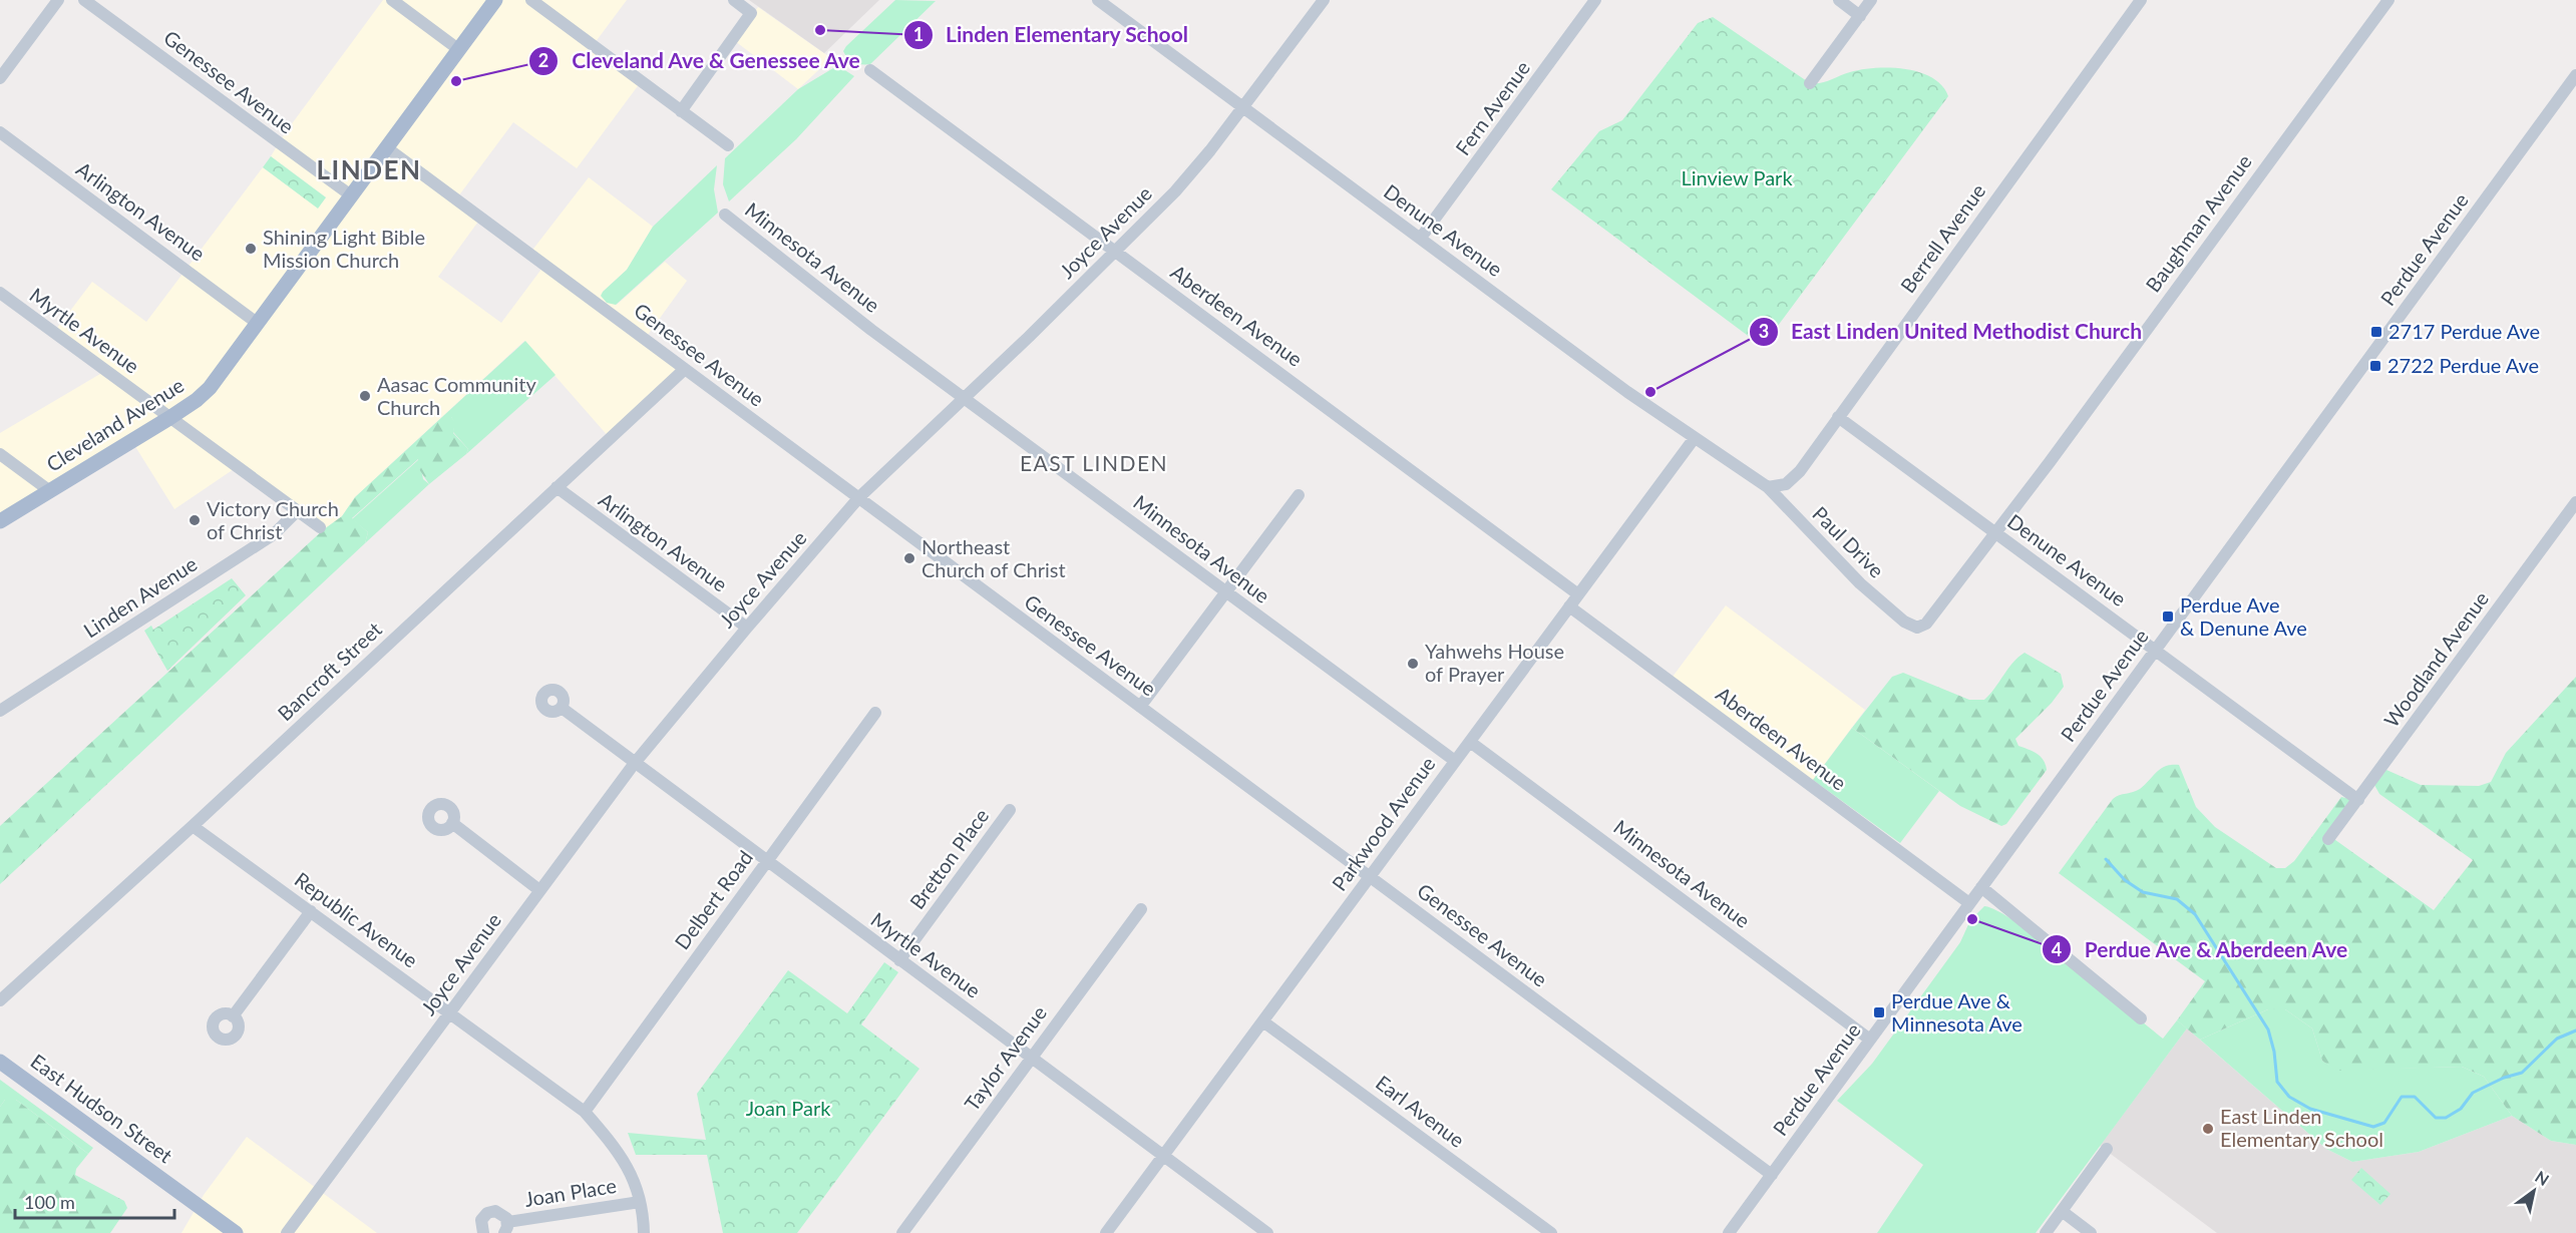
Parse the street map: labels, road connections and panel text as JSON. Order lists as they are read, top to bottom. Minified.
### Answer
{"streets":{"main road":["Cleveland Avenue","East Hudson Street"],"street":["Genessee Avenue","Fern Avenue","Arlington Avenue","Baughman Avenue","Denune Avenue","Joyce Avenue","Berrell Avenue","Perdue Avenue","Minnesota Avenue","Aberdeen Avenue","Myrtle Avenue","Paul Drive","Linden Avenue","Woodland Avenue","Bancroft Street","Parkwood Avenue","Bretton Place","Delbert Road","Republic Avenue","Taylor Avenue","Earl Avenue","Joan Place"]},"crossings":[["Genessee Avenue","Joyce Avenue"],["Genessee Avenue","Perdue Avenue"],["Genessee Avenue","Cleveland Avenue"],["Genessee Avenue","Bancroft Street"],["Genessee Avenue","Parkwood Avenue"],["Fern Avenue","Denune Avenue"],["Arlington Avenue","Joyce Avenue"],["Arlington Avenue","Cleveland Avenue"],["Arlington Avenue","Bancroft Street"],["Baughman Avenue","Denune Avenue"],["Baughman Avenue","Paul Drive"],["Denune Avenue","Joyce Avenue"],["Denune Avenue","Berrell Avenue"],["Denune Avenue","Perdue Avenue"],["Denune Avenue","Paul Drive"],["Denune Avenue","Woodland Avenue"],["Denune Avenue","Parkwood Avenue"],["Joyce Avenue","Minnesota Avenue"],["Joyce Avenue","Aberdeen Avenue"],["Joyce Avenue","Myrtle Avenue"],["Joyce Avenue","Republic Avenue"],["Berrell Avenue","Paul Drive"],["Perdue Avenue","Minnesota Avenue"],["Perdue Avenue","Aberdeen Avenue"],["Minnesota Avenue","Parkwood Avenue"],["Aberdeen Avenue","Parkwood Avenue"],["Myrtle Avenue","Cleveland Avenue"],["Myrtle Avenue","Linden Avenue"],["Myrtle Avenue","Parkwood Avenue"],["Myrtle Avenue","Bretton Place"],["Myrtle Avenue","Delbert Road"],["Myrtle Avenue","Taylor Avenue"],["Bancroft Street","Republic Avenue"],["Parkwood Avenue","Earl Avenue"],["Delbert Road","Republic Avenue"],["Republic Avenue","Joan Place"]],"districts":["LINDEN","EAST LINDEN"],"parks":["Linview Park","Joan Park"],"places":{"other":["Linden Elementary School","Cleveland Ave & Genessee Ave","Shining Light Bible Mission Church","East Linden United Methodist Church","Aasac Community Church","Victory Church of Christ","Northeast Church of Christ","Yahwehs House of Prayer","Perdue Ave & Aberdeen Ave","East Linden Elementary School"],"transit":["2717 Perdue Ave","2722 Perdue Ave","Perdue Ave & Denune Ave","Perdue Ave & Minnesota Ave"]},"scale_bar":"100 m","north":"top right"}
